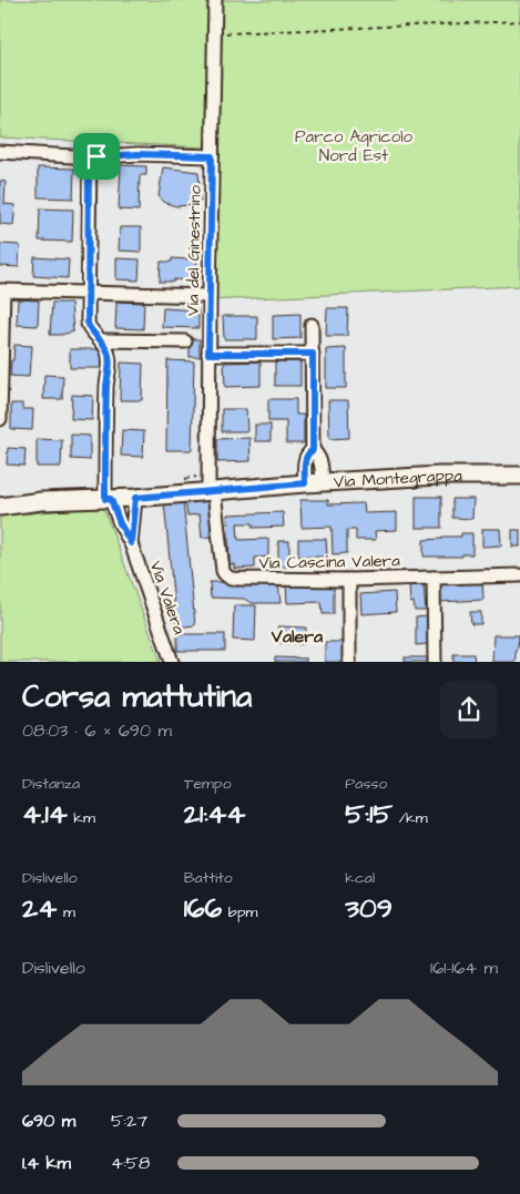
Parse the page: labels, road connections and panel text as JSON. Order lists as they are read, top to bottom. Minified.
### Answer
{"streets":{"street":["Via del Ginestrino","Via Montegrappa","Via Cascina Valera","Via Valera"]},"crossings":[["Via del Ginestrino","Via Montegrappa"],["Via del Ginestrino","Via Cascina Valera"],["Via Montegrappa","Via Cascina Valera"],["Via Montegrappa","Via Valera"]],"districts":["Valera"],"parks":["Parco Agricolo Nord Est"],"page":{"heading":["Corsa mattutina","08:03 · 6 × 690 m"],"stats":[["Distanza","4.14 km"],["Tempo","21:44"],["Passo","5:15 /km"],["Dislivello","24 m"],["Battito","166 bpm"],["kcal","309"]],"chart":["Dislivello","161–164 m"],"list":[{"name":"690 m","note":"5:27"},{"name":"1.4 km","note":"4:58"}]}}
